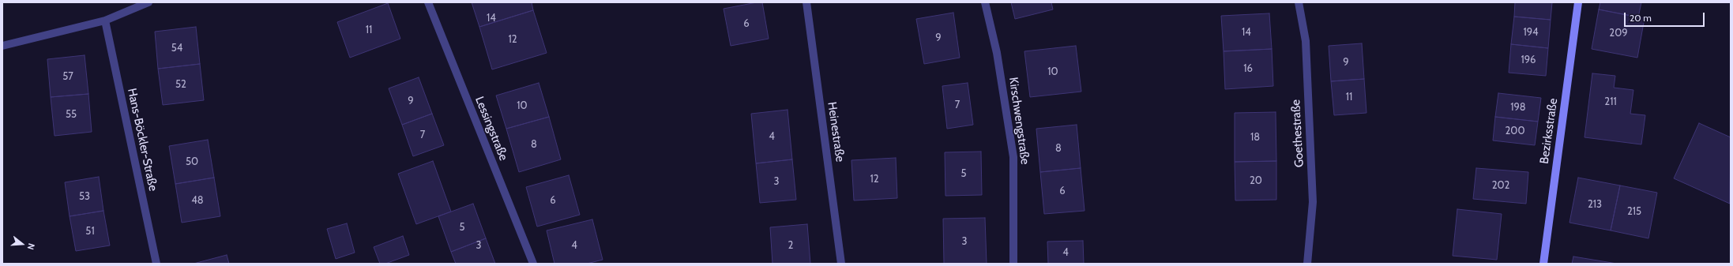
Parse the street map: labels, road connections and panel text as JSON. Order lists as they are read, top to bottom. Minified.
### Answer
{"streets":{"main road":["Bezirksstraße"],"street":["Kirschwengstraße","Lessingstraße","Heinestraße","Goethestraße","Hans-Böckler-Straße"]},"house_numbers":["14","6","11","14","194","209","9","12","54","196","9","16","10","57","52","11","9","211","7","10","198","55","200","7","4","18","8","8","50","5","12","20","3","202","6","53","48","6","213","215","5","51","3","3","4","2","4"],"scale_bar":"20 m","north":"right"}
